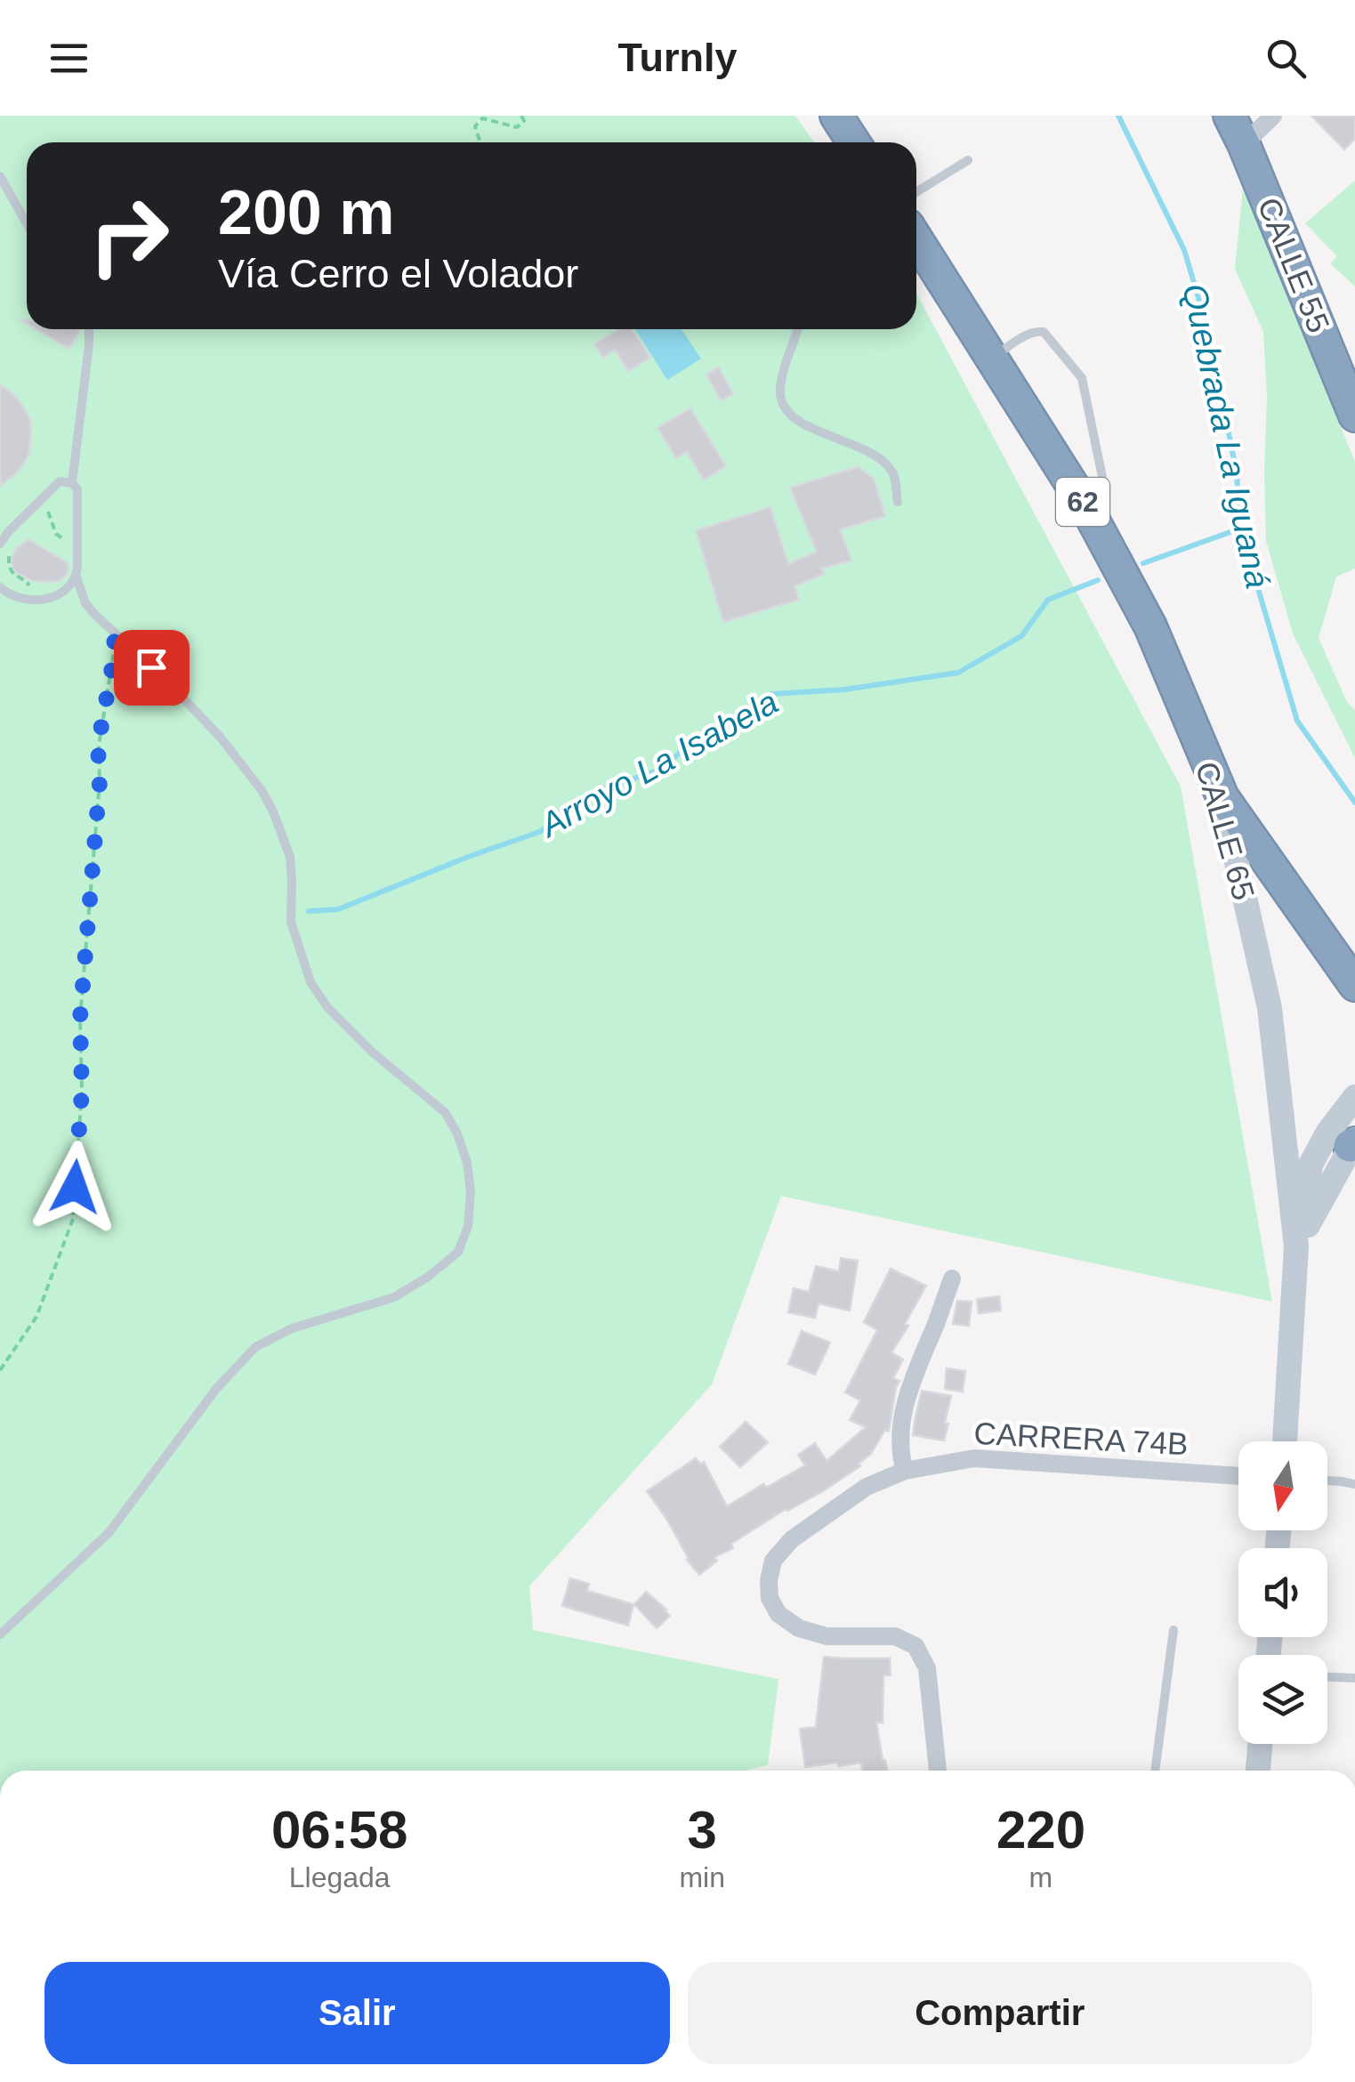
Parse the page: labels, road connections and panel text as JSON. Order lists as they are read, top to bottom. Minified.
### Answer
{"streets":{"highway":["CALLE 55","62","CALLE 65"],"street":["CARRERA 74B"]},"crossings":[["62","CALLE 65"]],"water":["Quebrada La Iguaná","Arroyo La Isabela"],"north":"bottom","page":{"header":"Turnly","turn":["200 m","Vía Cerro el Volador"],"eta":["06:58","Llegada","3","min","220","m"],"buttons":["Salir","Compartir"]}}
